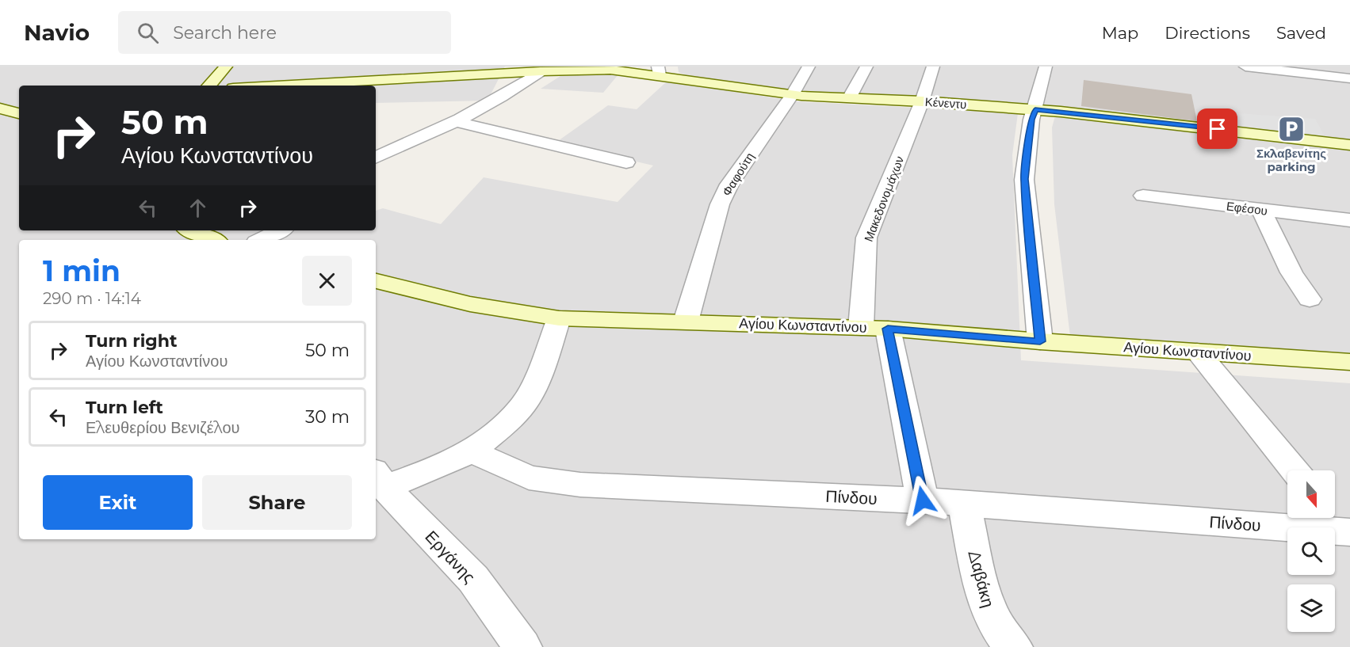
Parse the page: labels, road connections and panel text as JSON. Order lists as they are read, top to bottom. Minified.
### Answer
{"streets":{"street":["Κένεντυ","Φαφούτη","Μακεδονομάχων","Εφέσου","Αγίου Κωνσταντίνου","Πίνδου","Εργάνης","Δαβάκη"]},"crossings":[["Κένεντυ","Φαφούτη"],["Κένεντυ","Μακεδονομάχων"],["Φαφούτη","Αγίου Κωνσταντίνου"],["Μακεδονομάχων","Αγίου Κωνσταντίνου"],["Μακεδονομάχων","Πίνδου"],["Πίνδου","Δαβάκη"]],"places":{"parking":["Σκλαβενίτης parking"]},"north":"bottom","page":{"header":"Navio","search":"Search here","nav":["Map","Directions","Saved"],"turn":["50 m","Αγίου Κωνσταντίνου"],"heading":["1 min","290 m · 14:14"],"list":[{"name":"Turn right","note":"Αγίου Κωνσταντίνου","value":"50 m"},{"name":"Turn left","note":"Ελευθερίου Βενιζέλου","value":"30 m"}],"buttons":["Exit","Share"]}}
